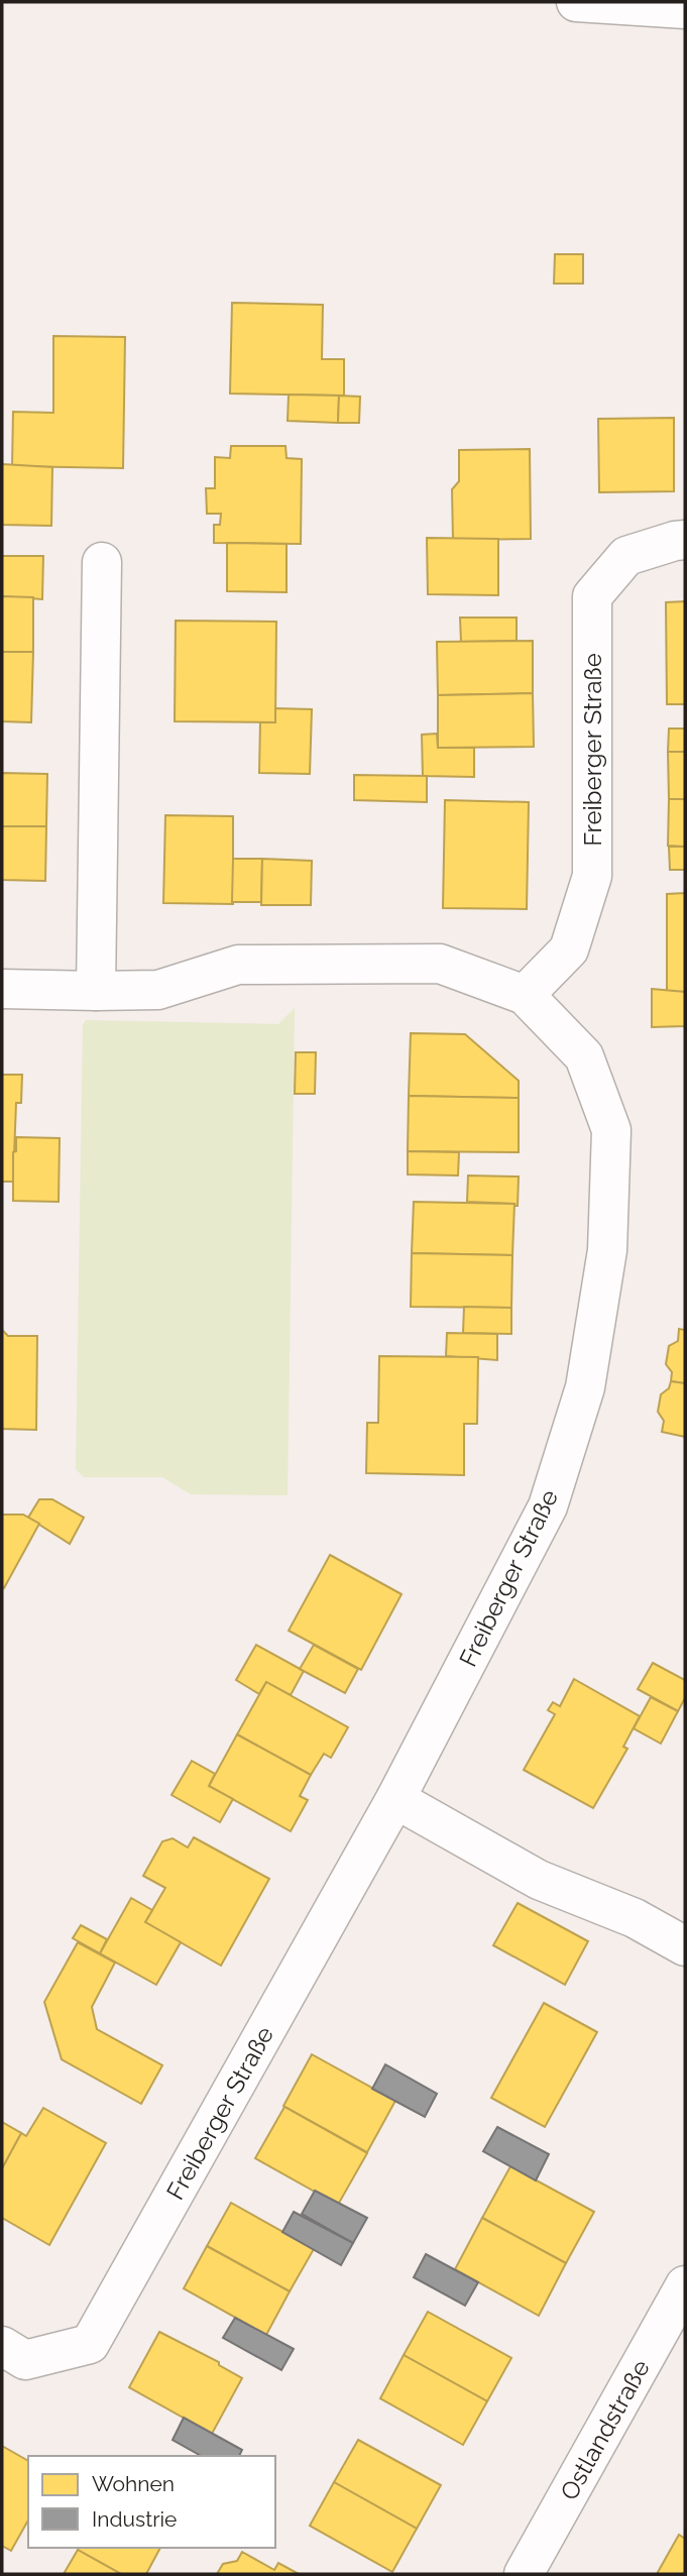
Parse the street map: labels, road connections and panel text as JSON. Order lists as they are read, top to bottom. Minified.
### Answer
{"streets":{"street":["Freiberger Straße","Ostlandstraße"]},"legend":["Wohnen","Industrie"]}
